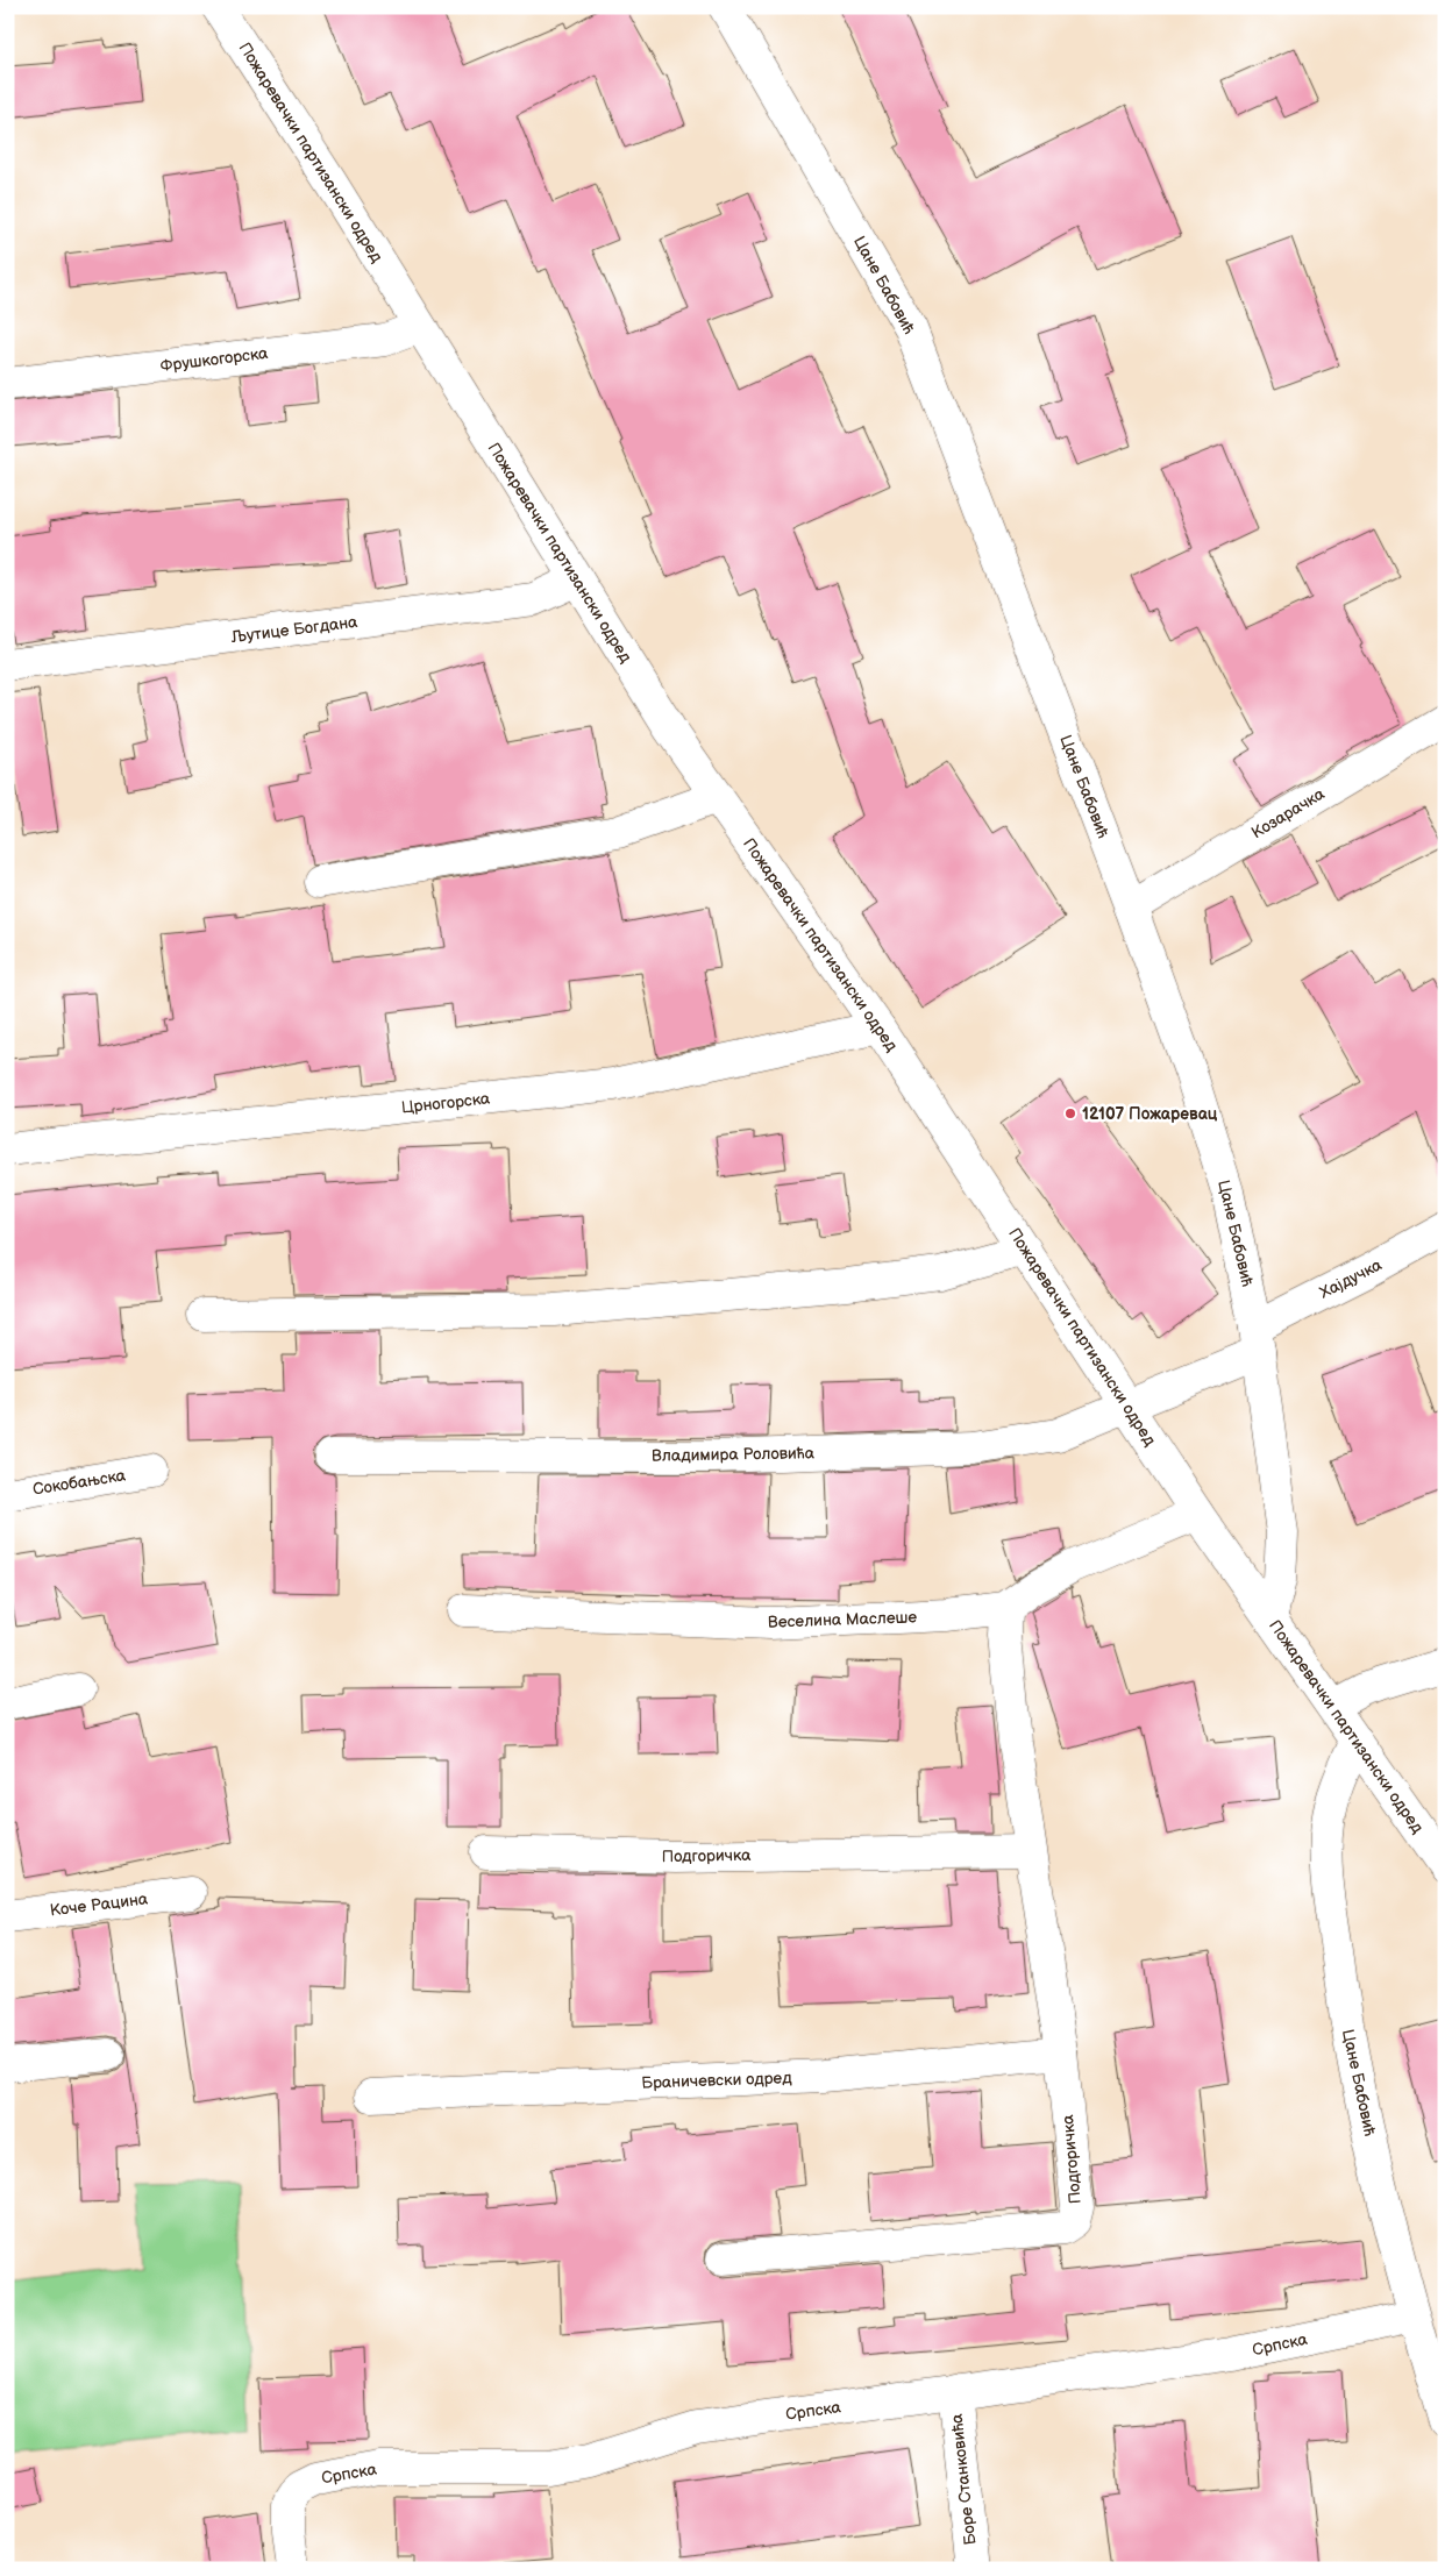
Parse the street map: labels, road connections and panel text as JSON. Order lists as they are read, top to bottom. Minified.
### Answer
{"streets":{"street":["Пожаревачки партизански одред","Цане Бабовић","Фрушкогорска","Љутице Богдана","Козарачка","Црногорска","Хајдучка","Владимира Роловића","Сокобањска","Веселина Маслеше","Подгоричка","Коче Рацина","Браничевски одред","Српска","Боре Станковића"]},"crossings":[["Пожаревачки партизански одред","Цане Бабовић"],["Пожаревачки партизански одред","Фрушкогорска"],["Пожаревачки партизански одред","Љутице Богдана"],["Пожаревачки партизански одред","Црногорска"],["Пожаревачки партизански одред","Хајдучка"],["Пожаревачки партизански одред","Владимира Роловића"],["Пожаревачки партизански одред","Веселина Маслеше"],["Цане Бабовић","Козарачка"],["Цане Бабовић","Хајдучка"],["Цане Бабовић","Српска"],["Хајдучка","Владимира Роловића"],["Веселина Маслеше","Подгоричка"],["Подгоричка","Браничевски одред"],["Српска","Боре Станковића"]],"places":["12107 Пожаревац"]}
